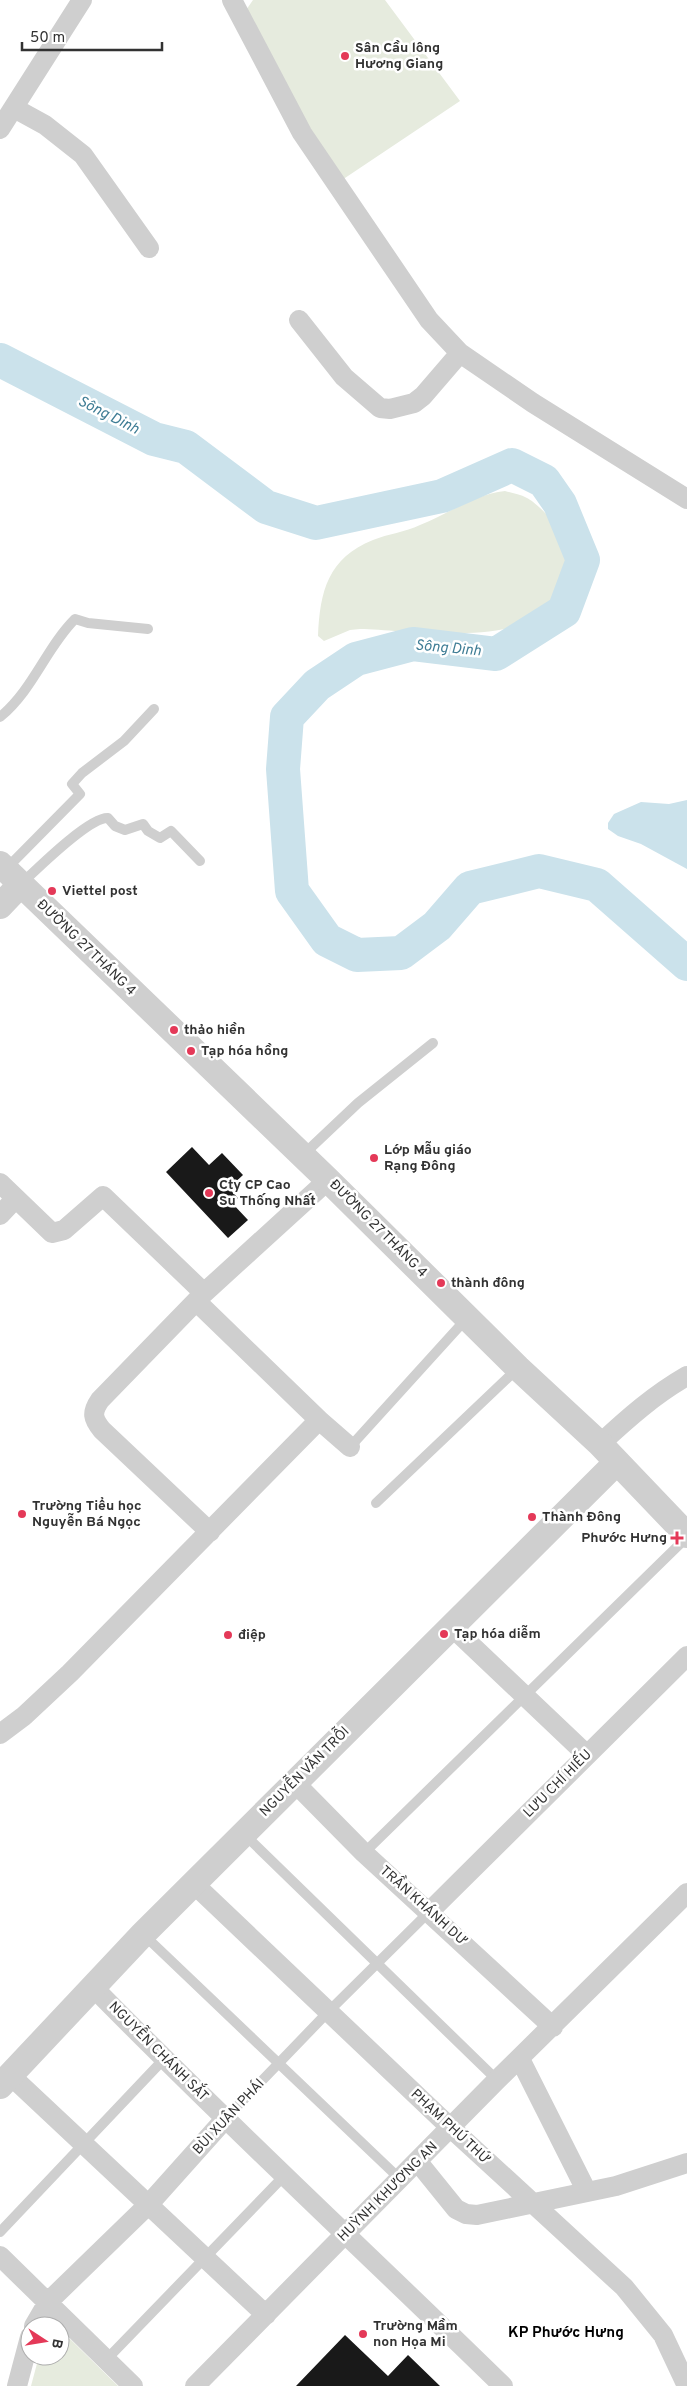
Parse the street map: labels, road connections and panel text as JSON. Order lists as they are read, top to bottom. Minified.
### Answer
{"streets":{"street":["ĐƯỜNG 27 THÁNG 4","NGUYỄN VĂN TRỖI","LƯU CHÍ HIẾU","TRẦN KHÁNH DƯ","NGUYỄN CHÁNH SẮT","BÙI XUÂN PHÁI","PHẠM PHÚ THỨ","HUỲNH KHƯƠNG AN"]},"crossings":[["ĐƯỜNG 27 THÁNG 4","NGUYỄN VĂN TRỖI"],["NGUYỄN VĂN TRỖI","TRẦN KHÁNH DƯ"],["NGUYỄN VĂN TRỖI","NGUYỄN CHÁNH SẮT"],["NGUYỄN VĂN TRỖI","PHẠM PHÚ THỨ"],["LƯU CHÍ HIẾU","TRẦN KHÁNH DƯ"],["LƯU CHÍ HIẾU","BÙI XUÂN PHÁI"],["TRẦN KHÁNH DƯ","BÙI XUÂN PHÁI"],["TRẦN KHÁNH DƯ","HUỲNH KHƯƠNG AN"],["NGUYỄN CHÁNH SẮT","BÙI XUÂN PHÁI"],["NGUYỄN CHÁNH SẮT","HUỲNH KHƯƠNG AN"],["BÙI XUÂN PHÁI","PHẠM PHÚ THỨ"],["PHẠM PHÚ THỨ","HUỲNH KHƯƠNG AN"]],"districts":["KP Phước Hưng"],"water":["Sông Dinh"],"places":{"other":["Sân Cầu lông Hương Giang","Viettel post","thảo hiền","Tạp hóa hồng","Lớp Mẫu giáo Rạng Đông","Cty CP Cao Su Thống Nhất","thành đông","Trường Tiểu học Nguyễn Bá Ngọc","Thành Đông","Tạp hóa diễm","điệp","Trường Mầm non Họa Mi"],"health":["Phước Hưng"]},"scale_bar":"50 m","north":"right"}
